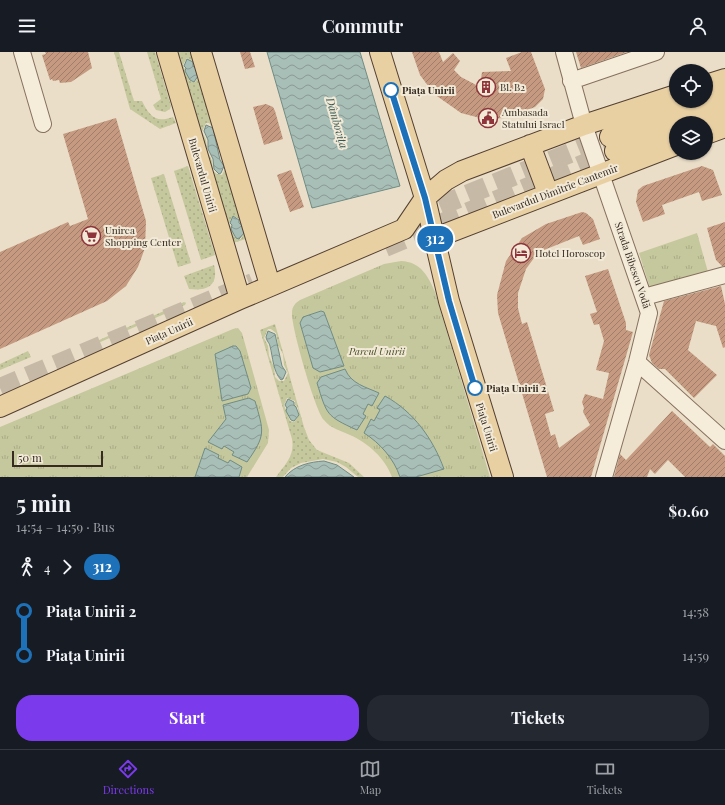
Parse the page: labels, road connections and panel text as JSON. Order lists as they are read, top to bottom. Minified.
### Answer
{"streets":{"main road":["Bulevardul Unirii","Bulevardul Dimitrie Cantemir","Piața Unirii"],"street":["Strada Bibescu Vodă"]},"crossings":[["Bulevardul Unirii","Piața Unirii"],["Bulevardul Dimitrie Cantemir","Strada Bibescu Vodă"],["Bulevardul Dimitrie Cantemir","Piața Unirii"]],"water":["Dâmbovița"],"parks":["Parcul Unirii"],"places":{"building":["Bl. B2"],"other":["Piața Unirii","Piața Unirii 2"],"public building":["Ambasada Statului Israel"],"supermarket":["Unirea Shopping Center"],"hotel":["Hotel Horoscop"]},"lines":["bus line 312"],"scale_bar":"50 m","page":{"header":"Commutr","on_map":"312","scale":"50 m","heading":["5 min","14:54 – 14:59 · Bus","$0.60"],"legs":["4","312"],"list":[{"name":"Piața Unirii 2","value":"14:58"},{"name":"Piața Unirii","value":"14:59"}],"buttons":["Start","Tickets"],"tabs":["Directions","Map","Tickets"]}}
